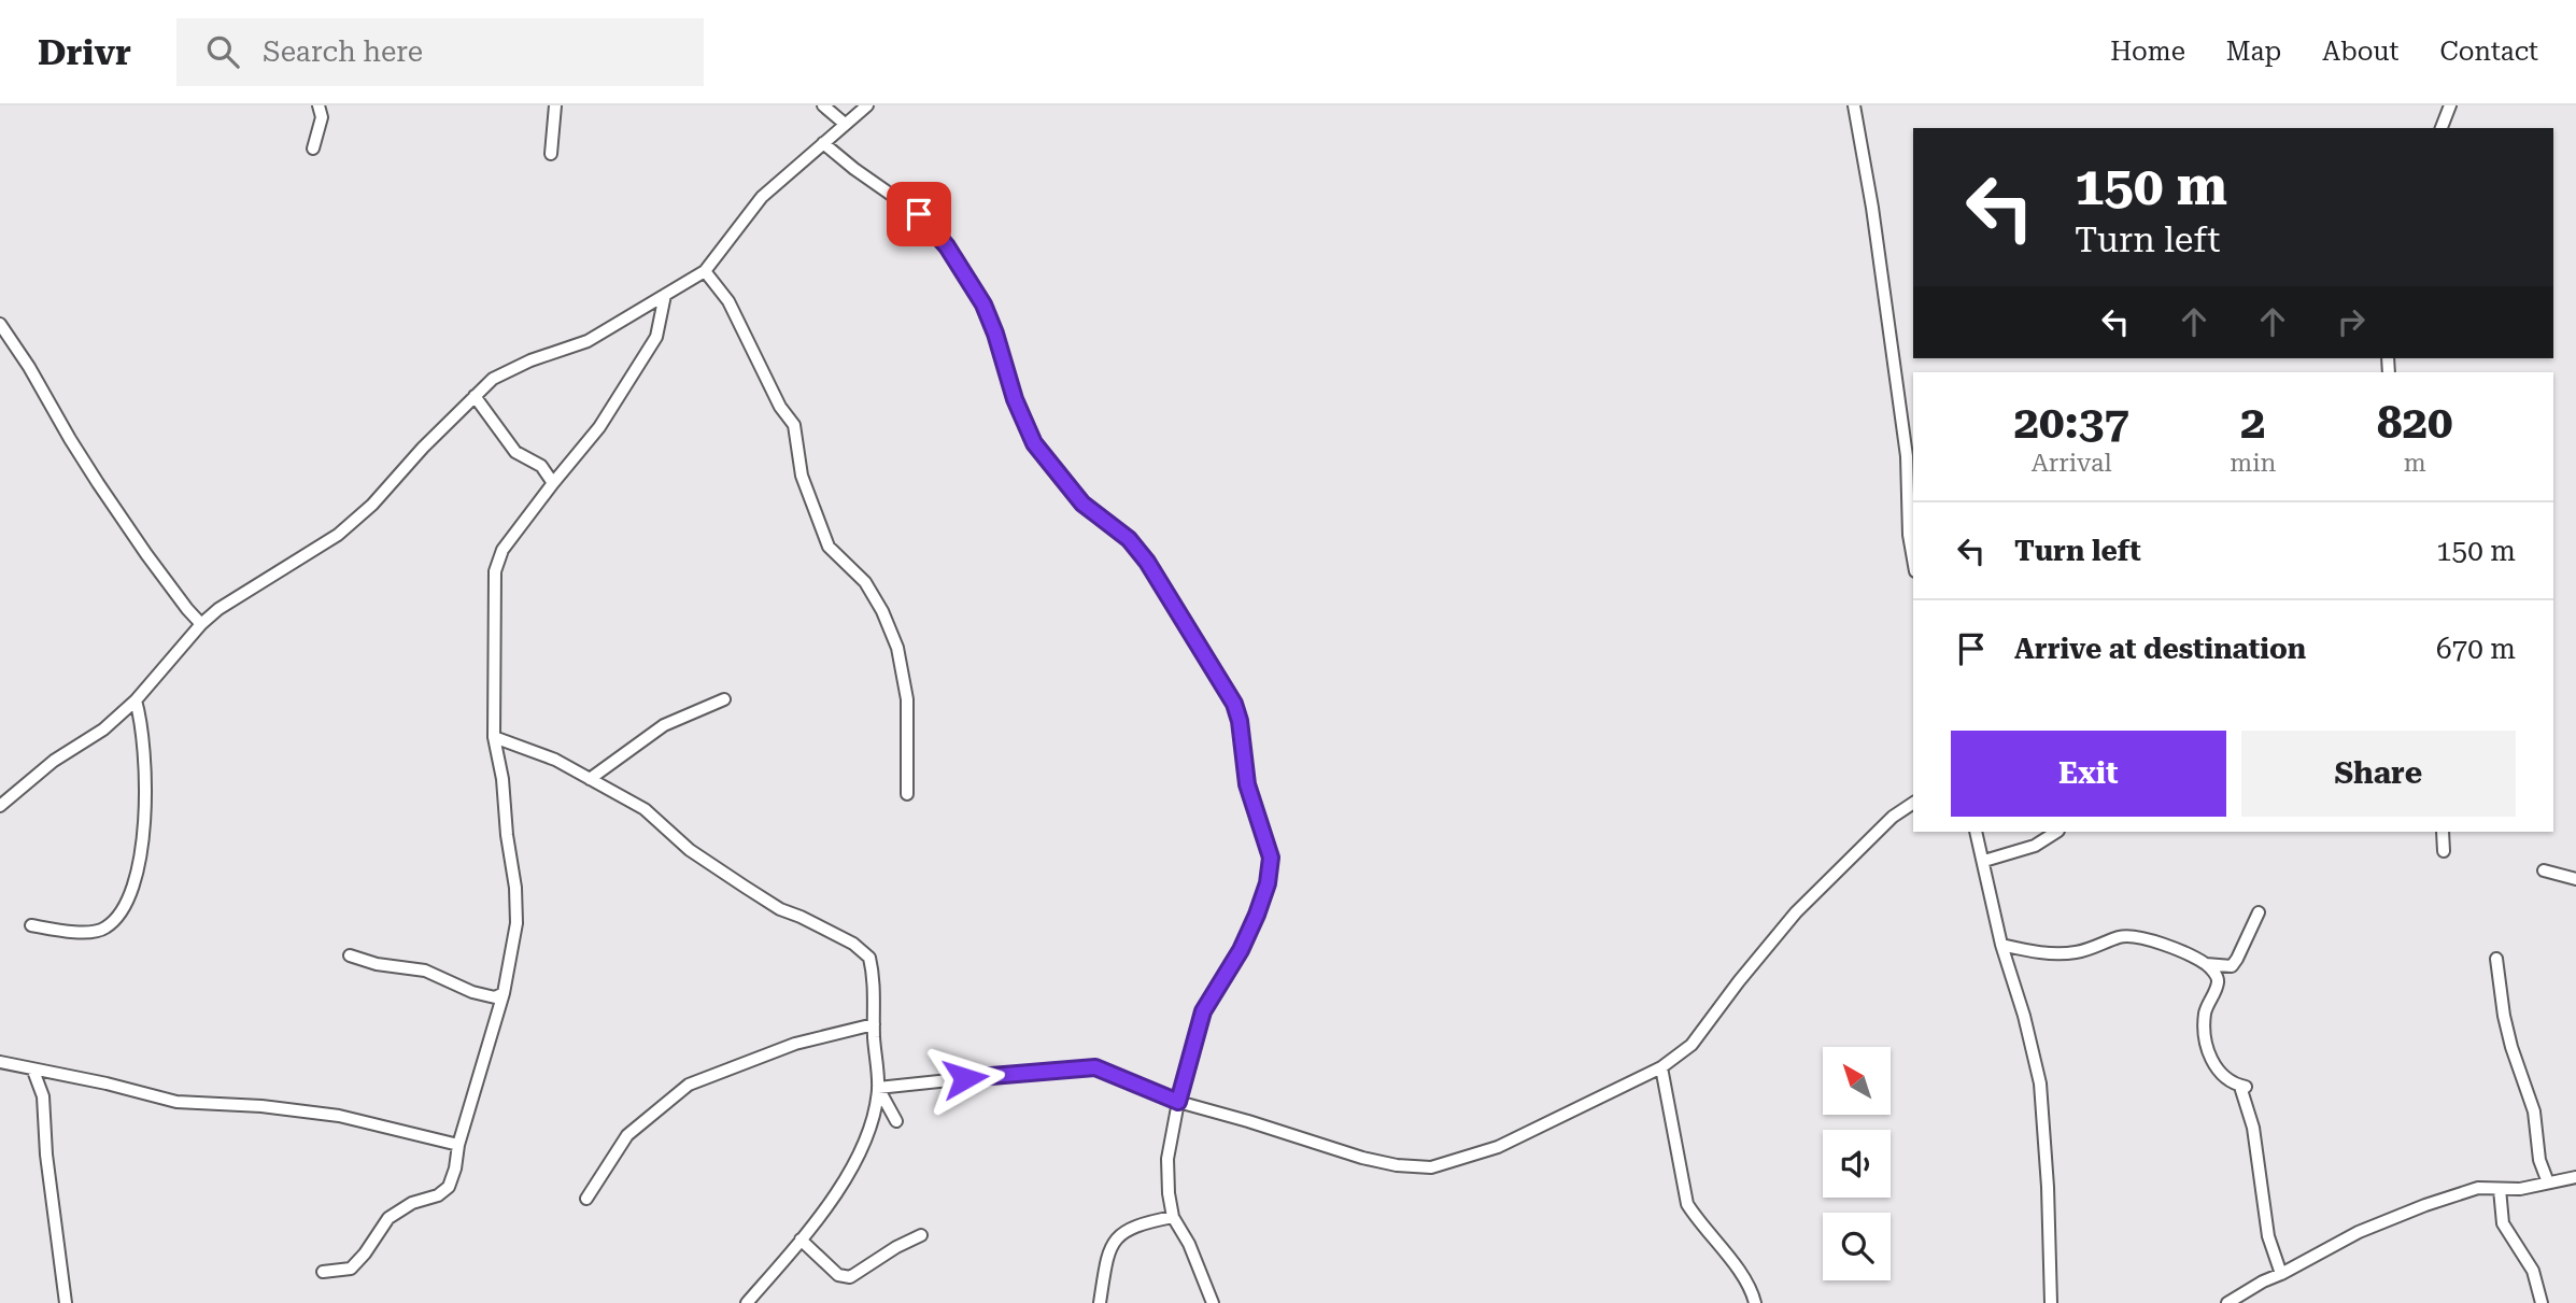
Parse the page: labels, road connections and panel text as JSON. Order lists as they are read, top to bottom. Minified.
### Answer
{"north":"top left","page":{"header":"Drivr","search":"Search here","nav":["Home","Map","About","Contact"],"turn":["150 m","Turn left"],"eta":["20:37","Arrival","2","min","820","m"],"list":[{"name":"Turn left","value":"150 m"},{"name":"Arrive at destination","value":"670 m"}],"buttons":["Exit","Share"]}}
